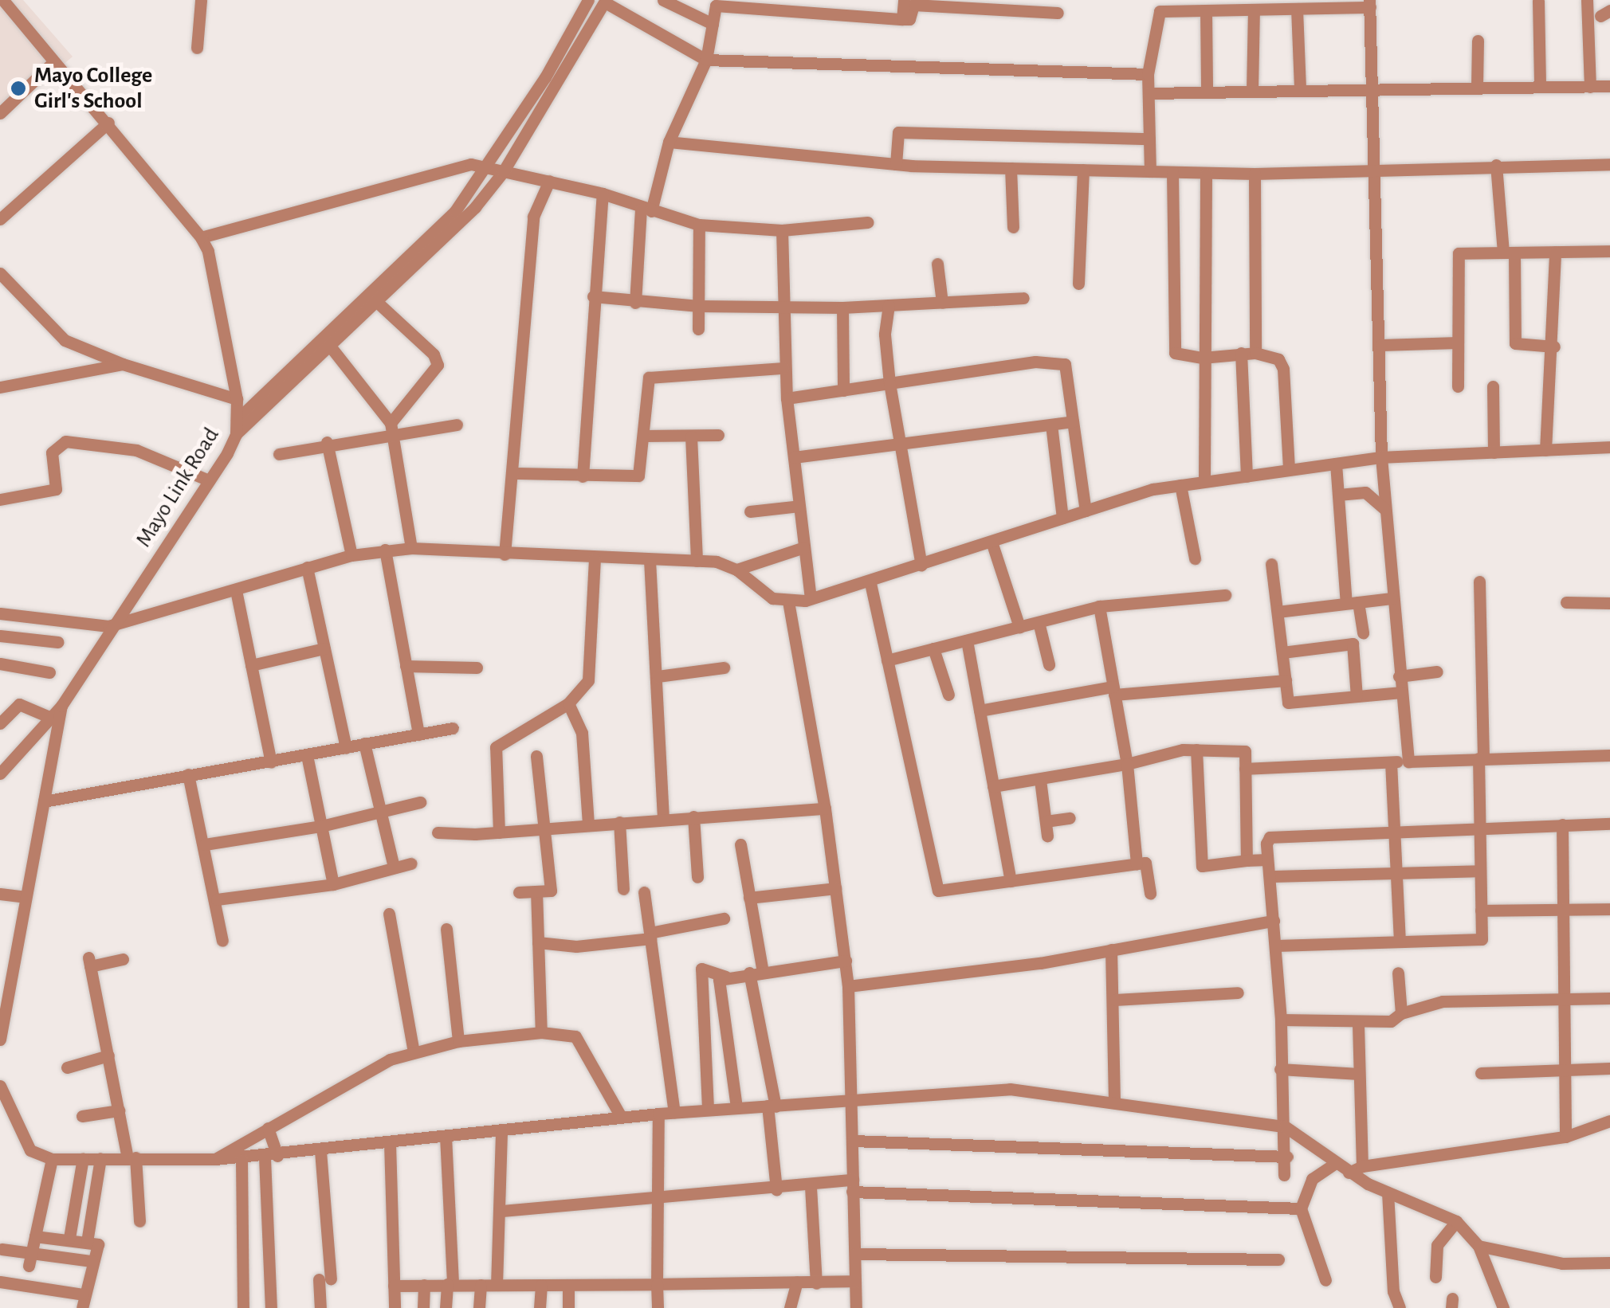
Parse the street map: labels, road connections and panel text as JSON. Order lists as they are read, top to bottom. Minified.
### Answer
{"streets":{"street":["Mayo Link Road"]},"places":["Mayo College Girl's School"]}
